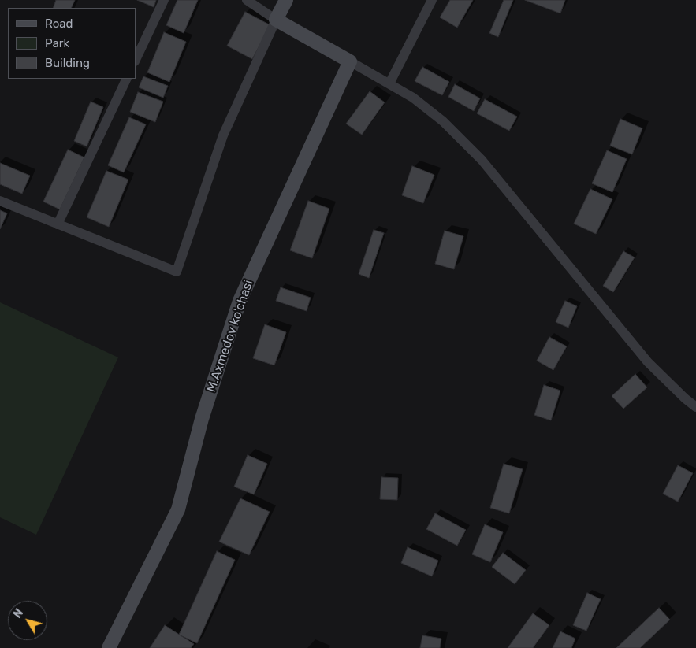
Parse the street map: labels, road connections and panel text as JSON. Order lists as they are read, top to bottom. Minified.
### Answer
{"streets":{"main road":["M.Axmedov ko'chasi"]},"legend":["Road","Park","Building"],"north":"top left"}
